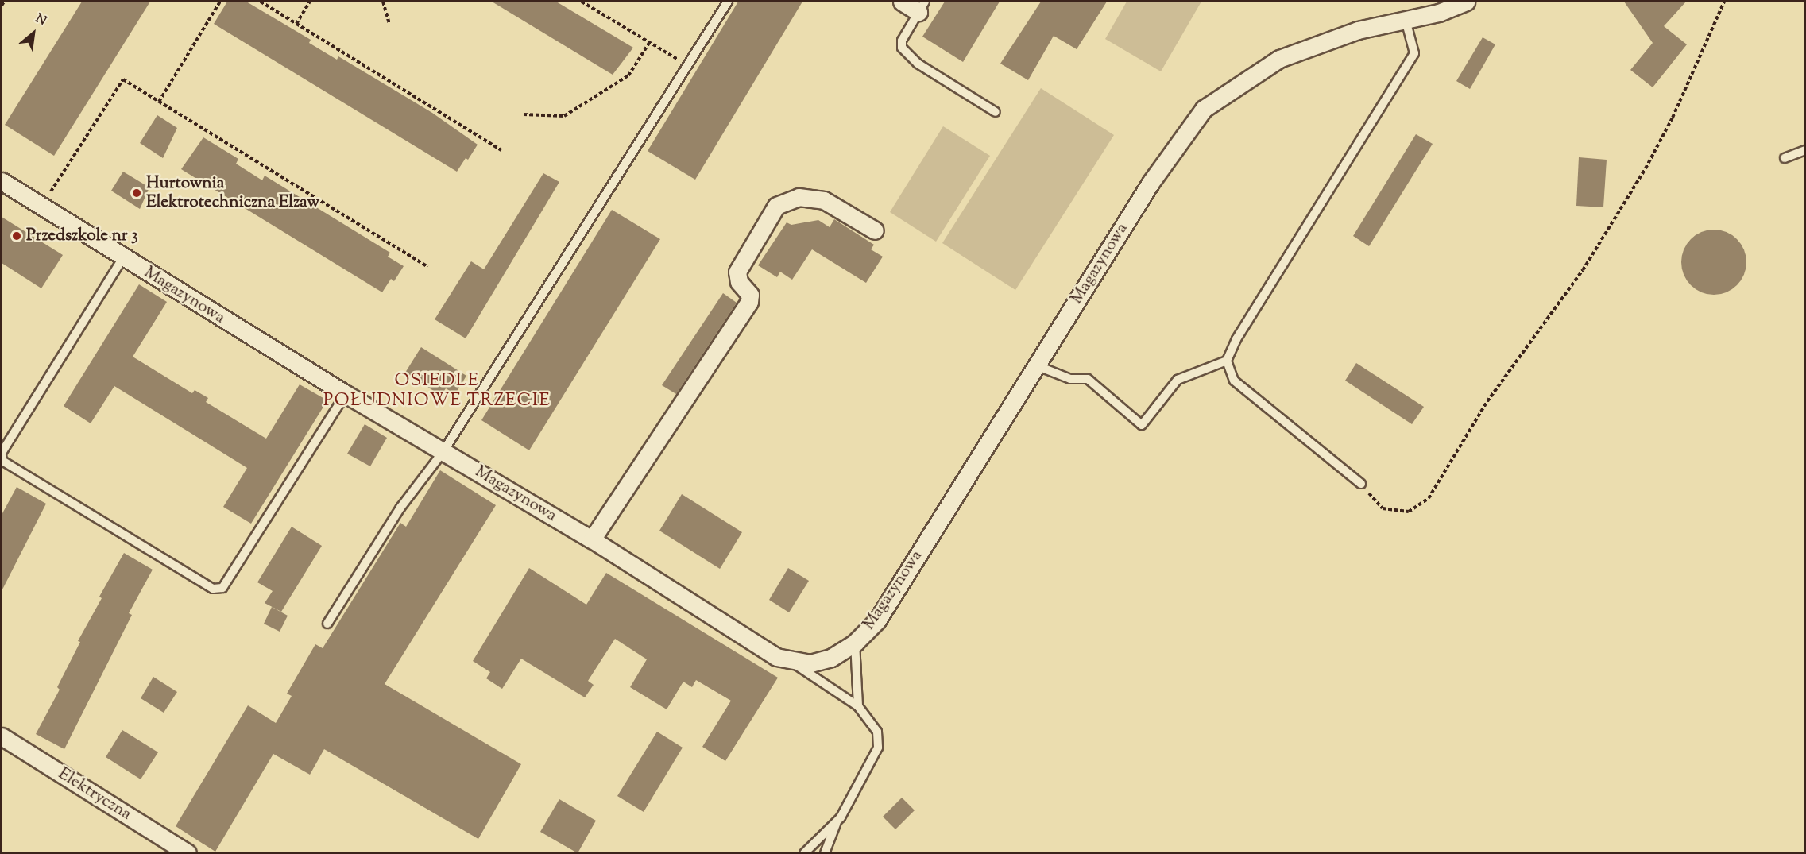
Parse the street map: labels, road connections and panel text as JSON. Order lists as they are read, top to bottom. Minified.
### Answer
{"streets":{"street":["Magazynowa","Elektryczna"]},"districts":["OSIEDLE POŁUDNIOWE TRZECIE"],"places":["Hurtownia Elektrotechniczna Elzaw","Przedszkole nr 3"],"north":"top right"}
